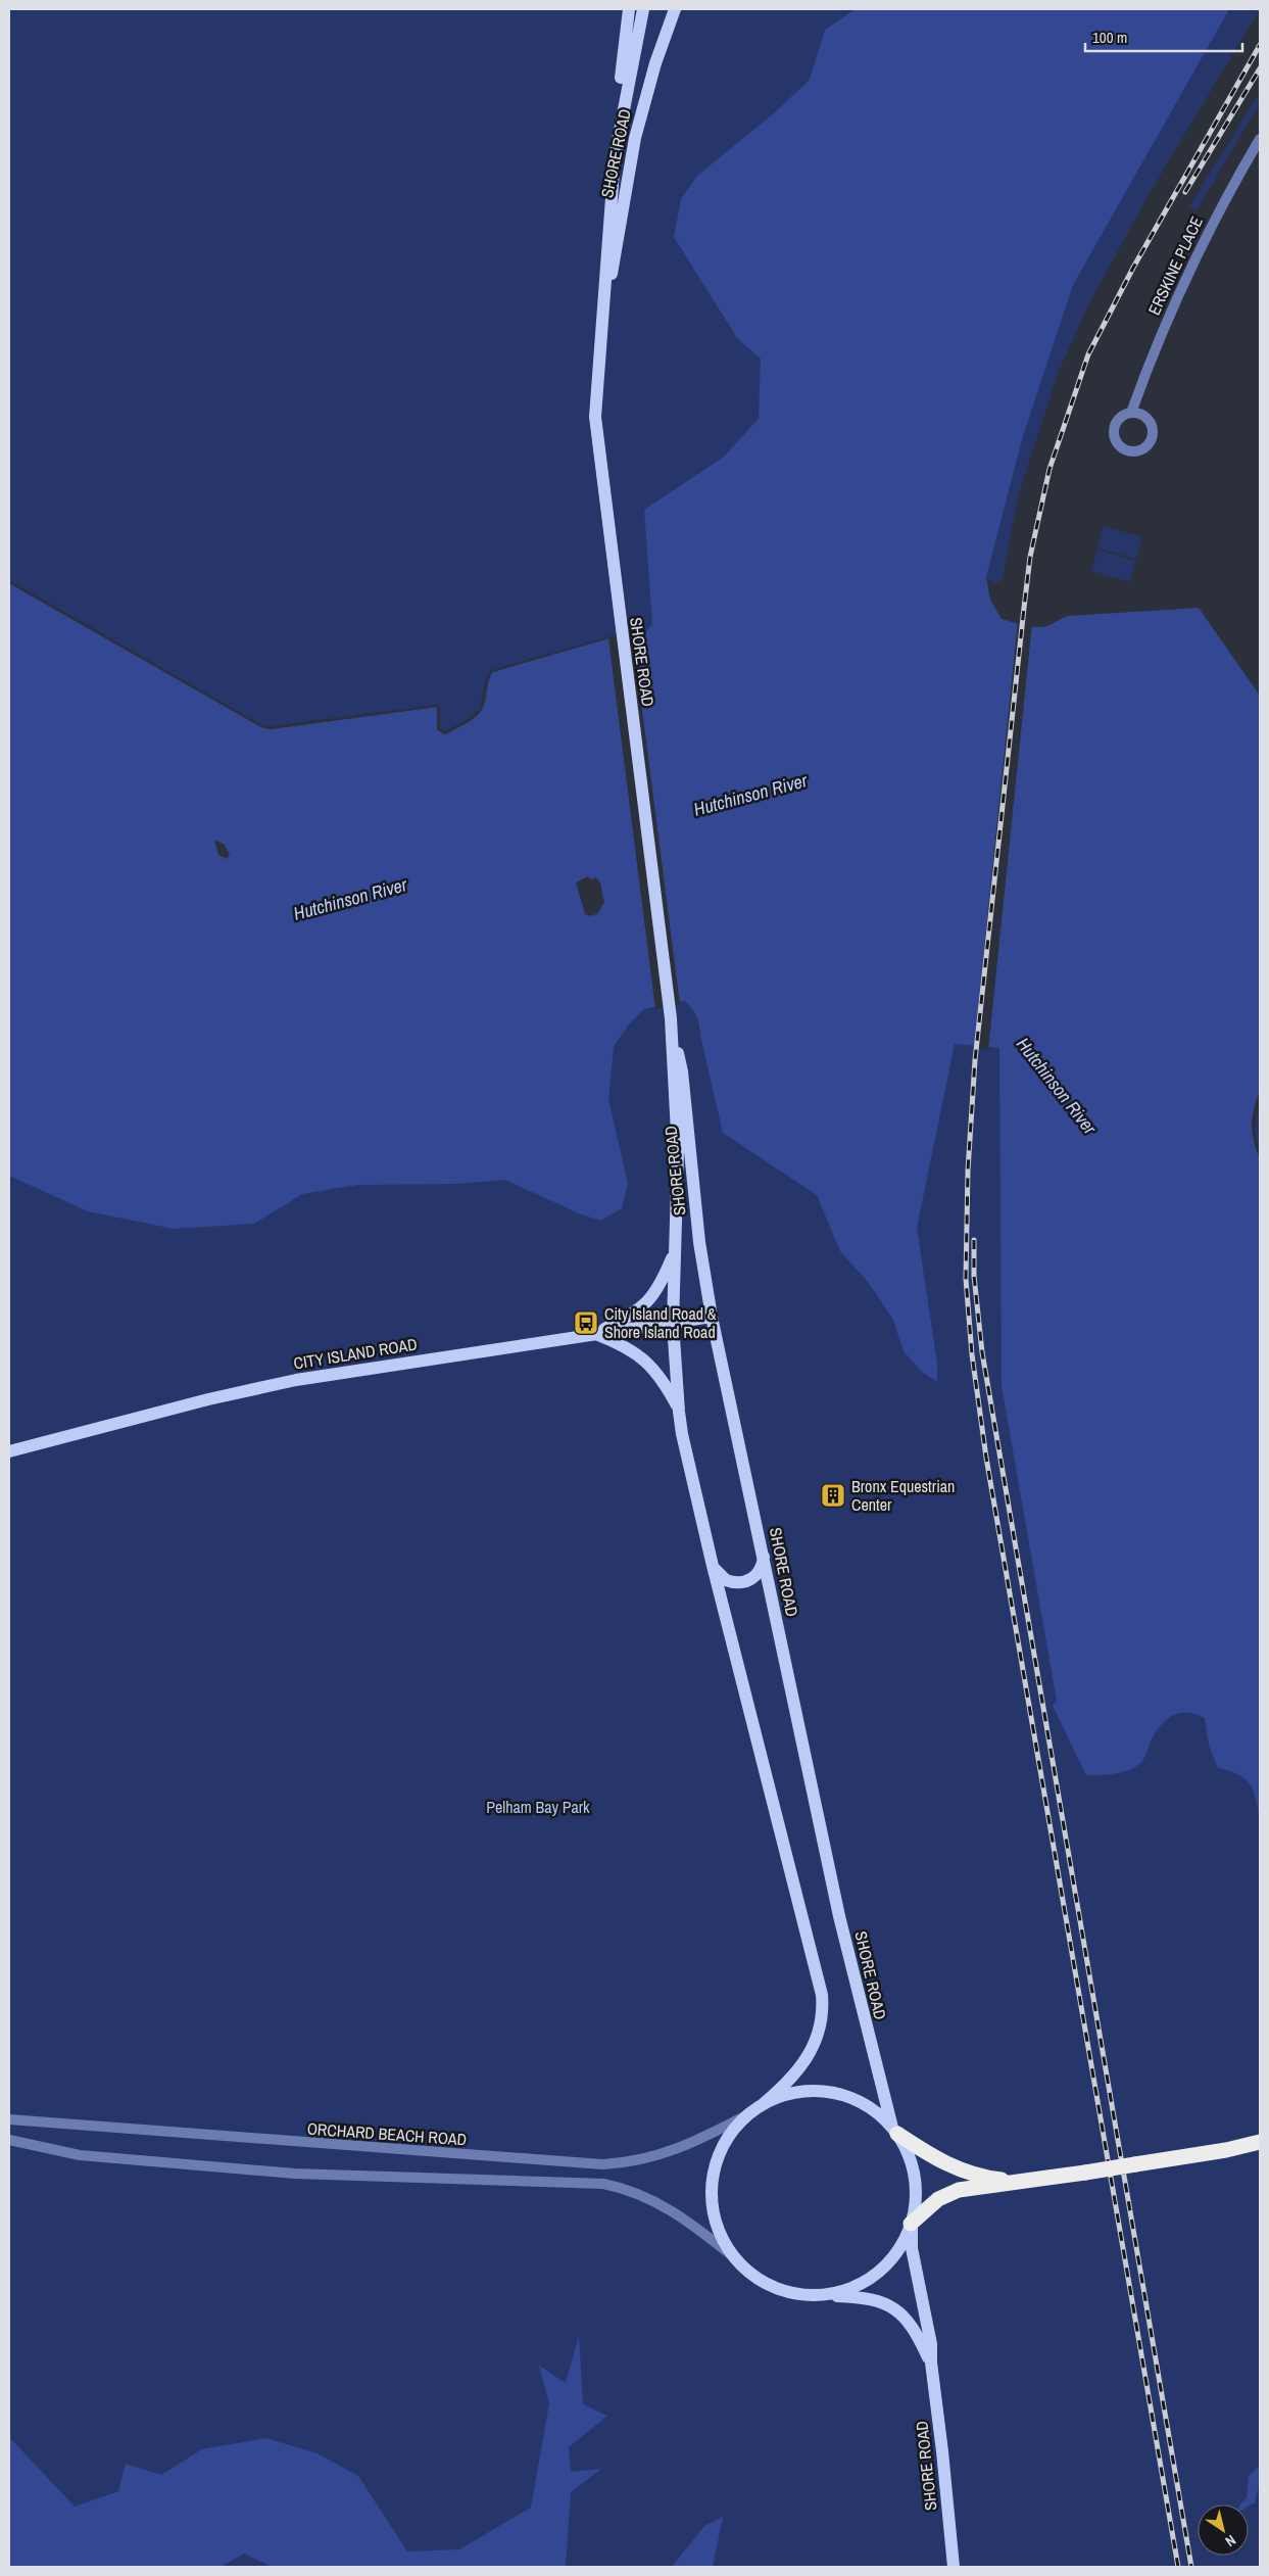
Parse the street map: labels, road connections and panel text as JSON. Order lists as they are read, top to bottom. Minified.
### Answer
{"streets":{"main road":["SHORE ROAD","CITY ISLAND ROAD"],"street":["ERSKINE PLACE","ORCHARD BEACH ROAD"]},"crossings":[["SHORE ROAD","CITY ISLAND ROAD"],["SHORE ROAD","ORCHARD BEACH ROAD"]],"water":["Hutchinson River"],"parks":["Pelham Bay Park"],"places":{"bus stop":["City Island Road & Shore Island Road"],"building":["Bronx Equestrian Center"]},"scale_bar":"100 m","north":"bottom right"}
